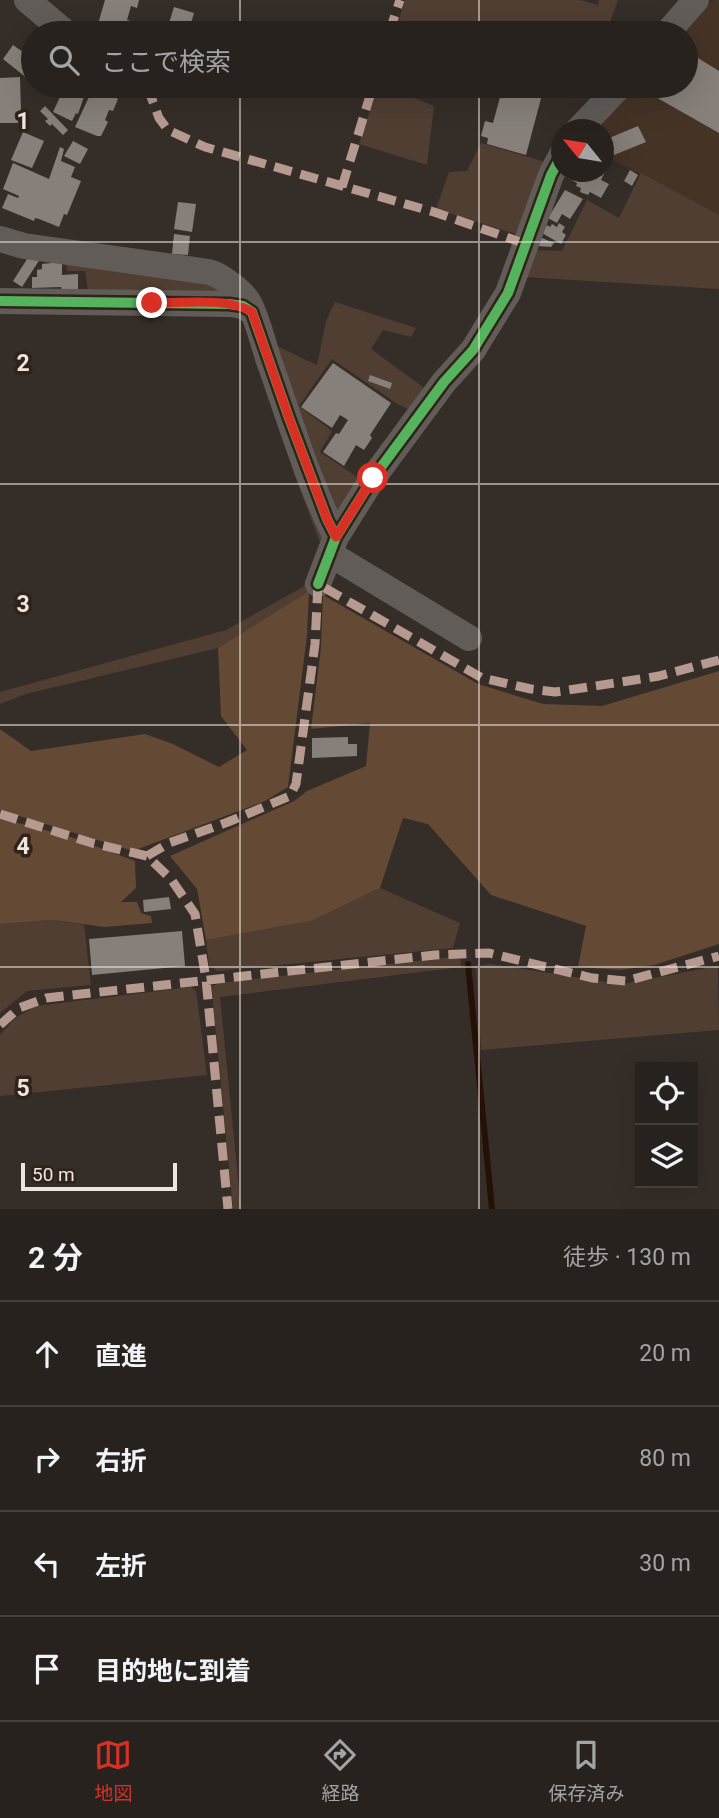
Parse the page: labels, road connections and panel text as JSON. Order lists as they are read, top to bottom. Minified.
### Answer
{"scale_bar":"50 m","north":"top left","page":{"search":"ここで検索","scale":"50 m","heading":["2 分","徒歩 · 130 m"],"list":[["直進","20 m"],["右折","80 m"],["左折","30 m"],"目的地に到着"],"nav":["地図","経路","保存済み"]},"grid":{"rows":["1","2","3","4","5"]}}
